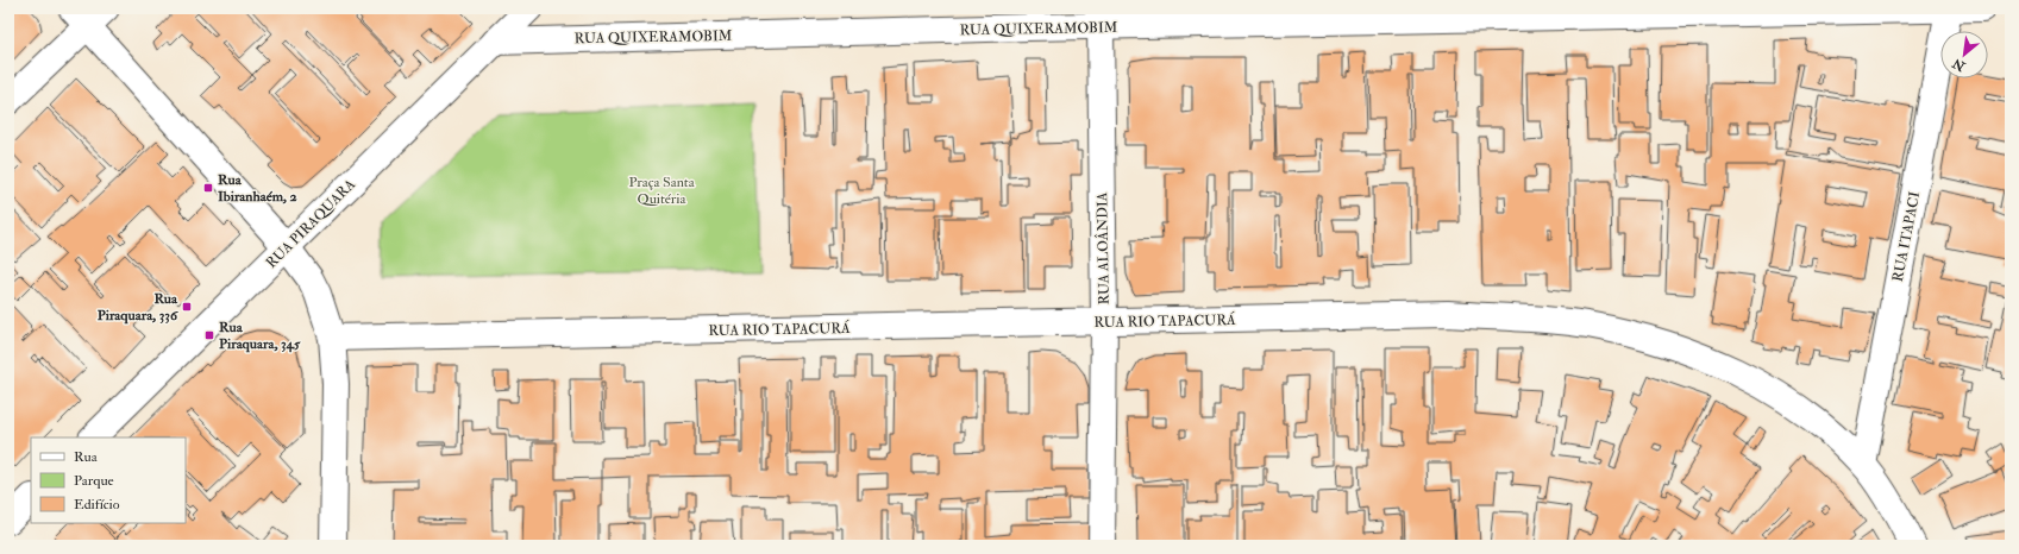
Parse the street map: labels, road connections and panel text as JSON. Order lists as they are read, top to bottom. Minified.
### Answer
{"streets":{"street":["RUA QUIXERAMOBIM","RUA PIRAQUARA","RUA ITAPACI","RUA ALOÂNDIA","RUA RIO TAPACURÁ"]},"crossings":[["RUA QUIXERAMOBIM","RUA PIRAQUARA"],["RUA QUIXERAMOBIM","RUA ITAPACI"],["RUA QUIXERAMOBIM","RUA ALOÂNDIA"],["RUA ITAPACI","RUA RIO TAPACURÁ"],["RUA ALOÂNDIA","RUA RIO TAPACURÁ"]],"parks":["Praça Santa Quitéria"],"places":{"transit":["Rua Ibiranhaém, 2","Rua Piraquara, 336","Rua Piraquara, 345"]},"legend":["Rua","Parque","Edifício"],"north":"bottom left"}
